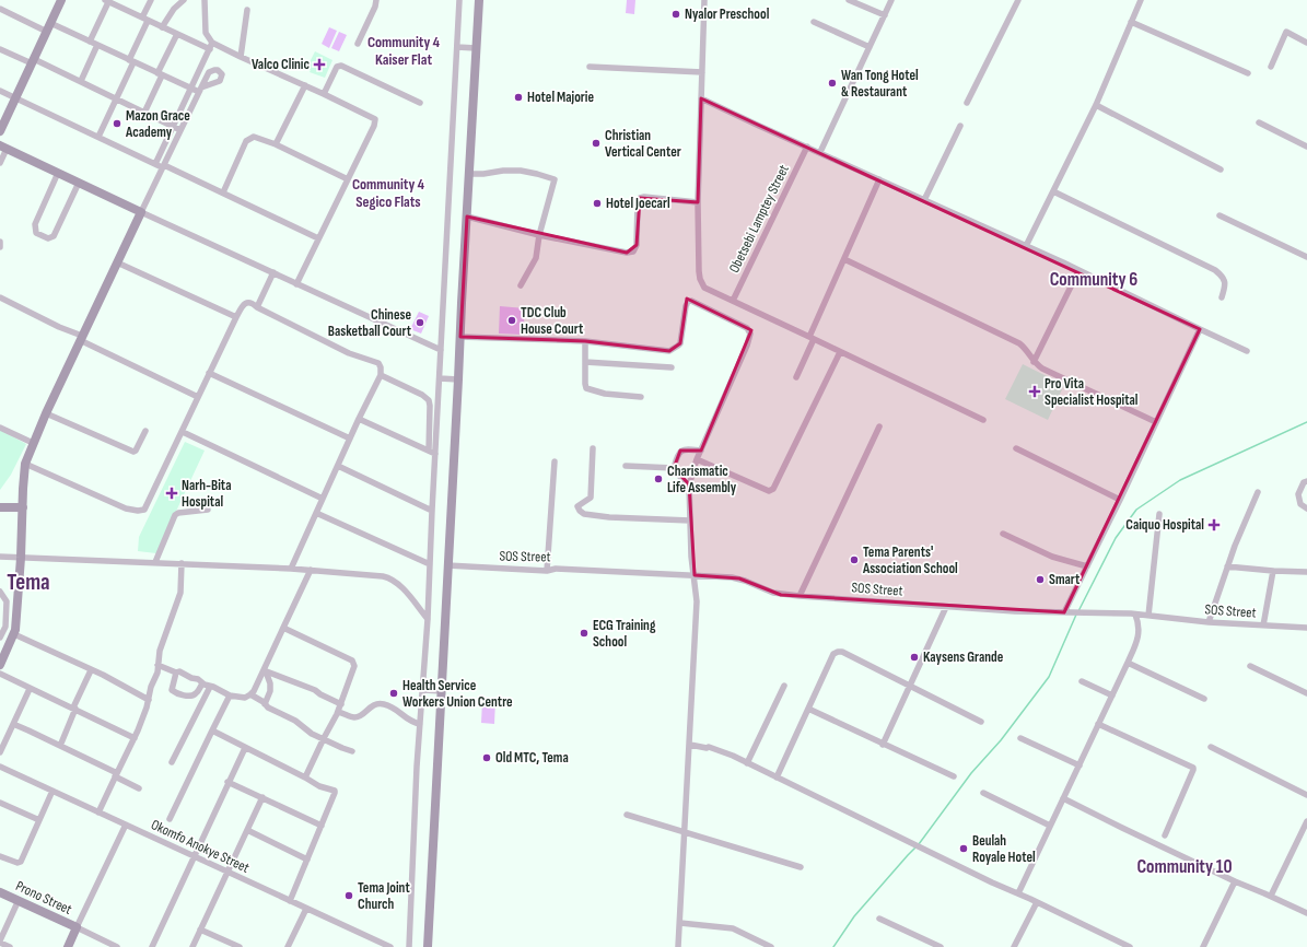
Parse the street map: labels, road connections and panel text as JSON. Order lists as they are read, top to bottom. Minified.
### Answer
{"streets":{"main road":["Prono Street"],"street":["Obetsebi Lamptey Street","SOS Street","Okomfo Anokye Street"]},"districts":["Community 4 Kaiser Flat","Community 4 Segico Flats","Community 6","Tema","Community 10"],"places":{"other":["Nyalor Preschool","Wan Tong Hotel & Restaurant","Hotel Majorie","Mazon Grace Academy","Christian Vertical Center","Hotel Joecarl","TDC Club House Court","Chinese Basketball Court","Charismatic Life Assembly","Tema Parents' Association School","Smart","ECG Training School","Kaysens Grande","Health Service Workers Union Centre","Old MTC, Tema","Beulah Royale Hotel","Tema Joint Church"],"health":["Valco Clinic","Pro Vita Specialist Hospital","Narh-Bita Hospital","Caiquo Hospital"]}}
